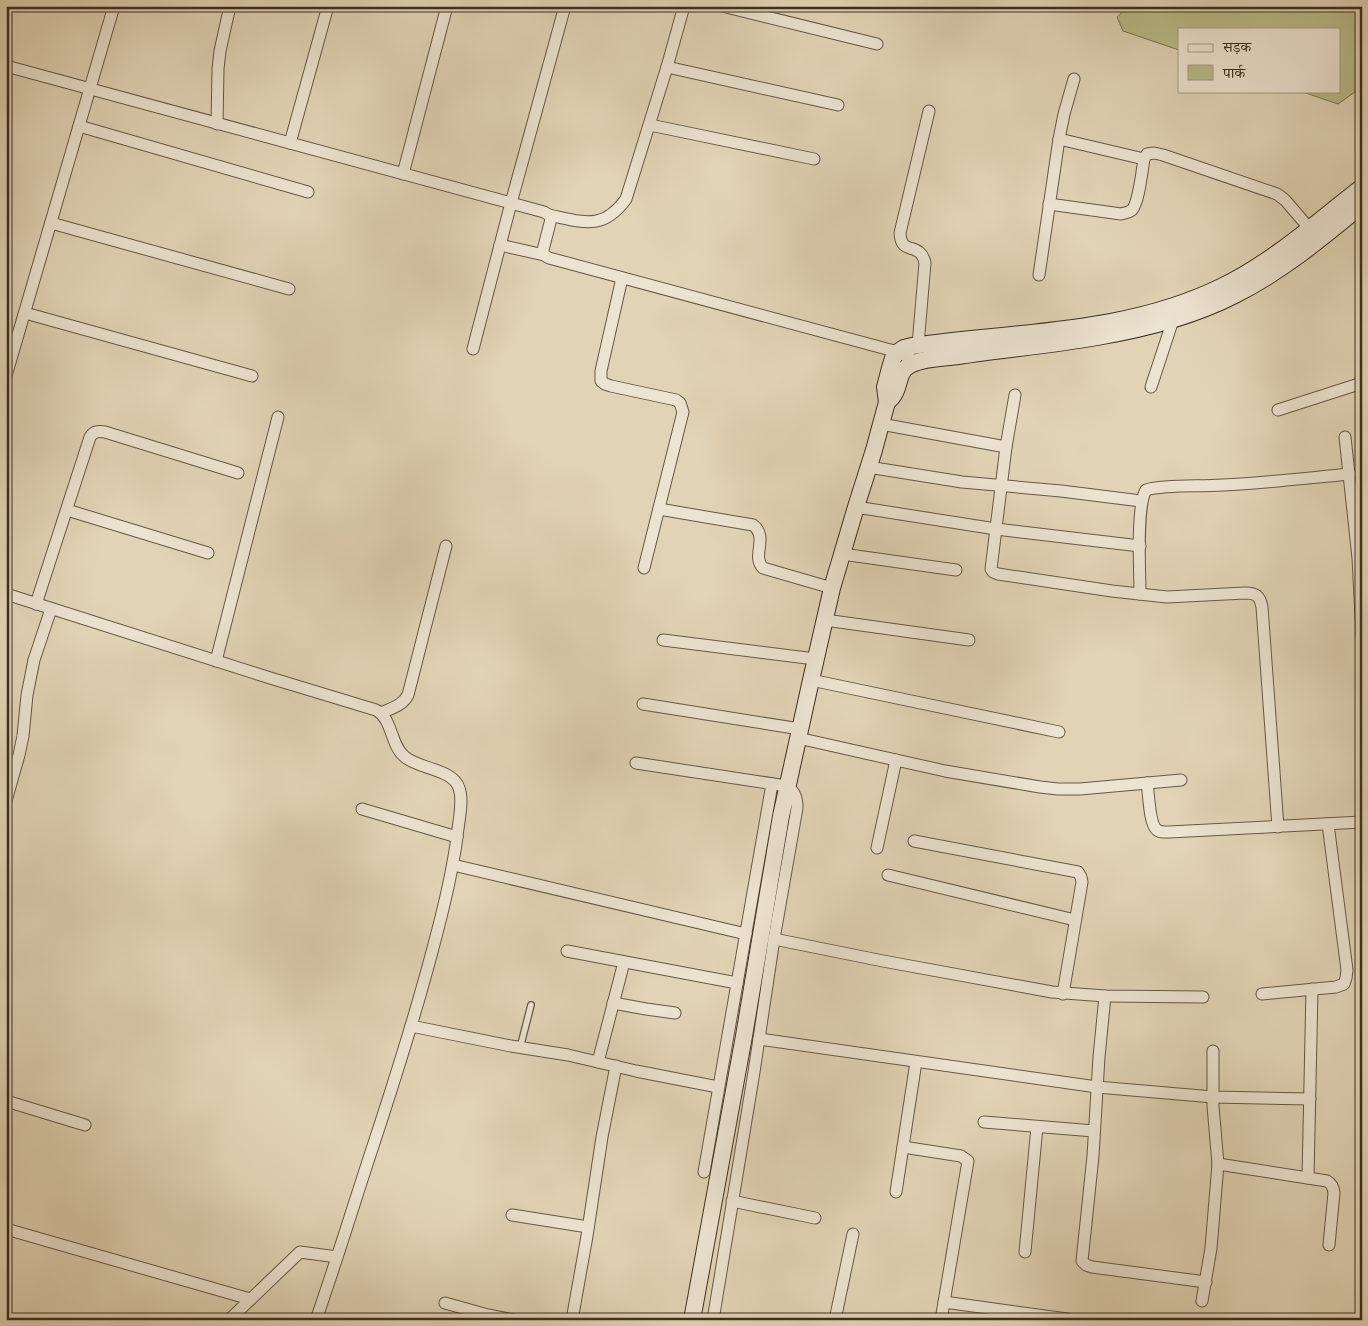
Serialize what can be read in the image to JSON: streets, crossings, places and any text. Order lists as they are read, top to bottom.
{
  "legend": ["सड़क", "पार्क"]
}
